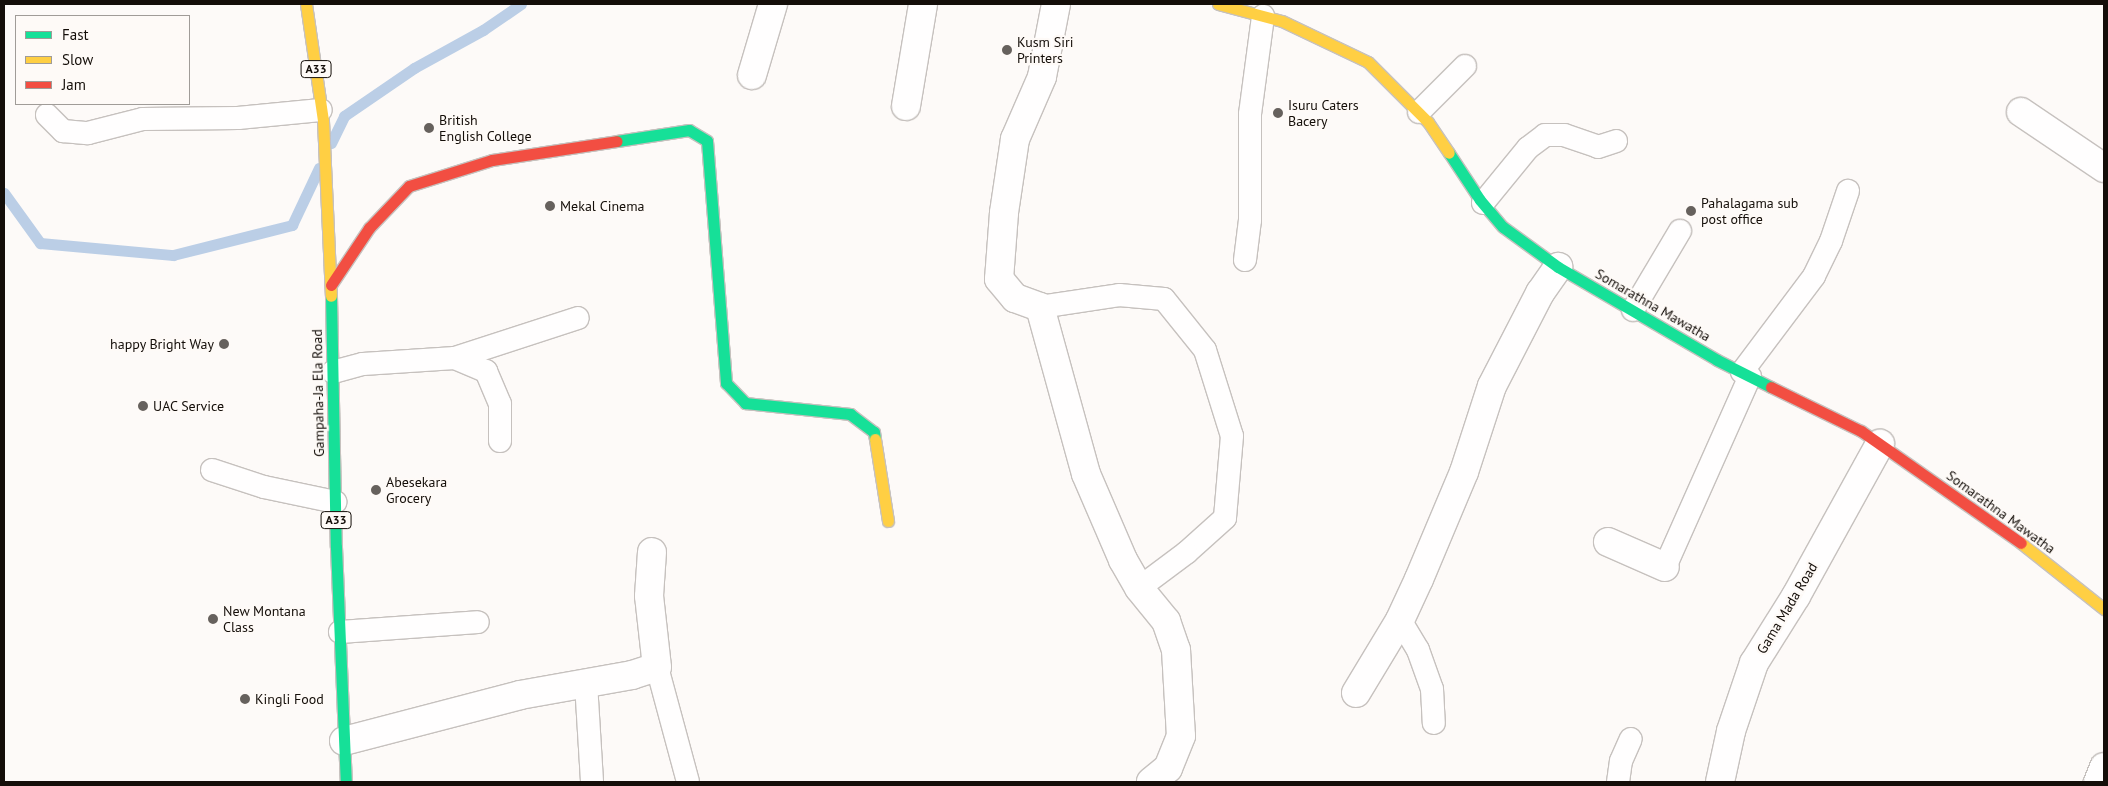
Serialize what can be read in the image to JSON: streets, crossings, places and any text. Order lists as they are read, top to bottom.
{
  "streets": {
    "main road": ["A33", "Somarathna Mawatha", "Gampaha-Ja Ela Road"],
    "street": ["Gama Mada Road"]
  },
  "crossings": [
    ["Somarathna Mawatha", "Gama Mada Road"]
  ],
  "places": [
    "Kusm Siri Printers",
    "Isuru Caters Bacery",
    "British English College",
    "Mekal Cinema",
    "Pahalagama sub post office",
    "happy Bright Way",
    "UAC Service",
    "Abesekara Grocery",
    "New Montana Class",
    "Kingli Food"
  ],
  "legend": ["Fast", "Slow", "Jam"]
}
